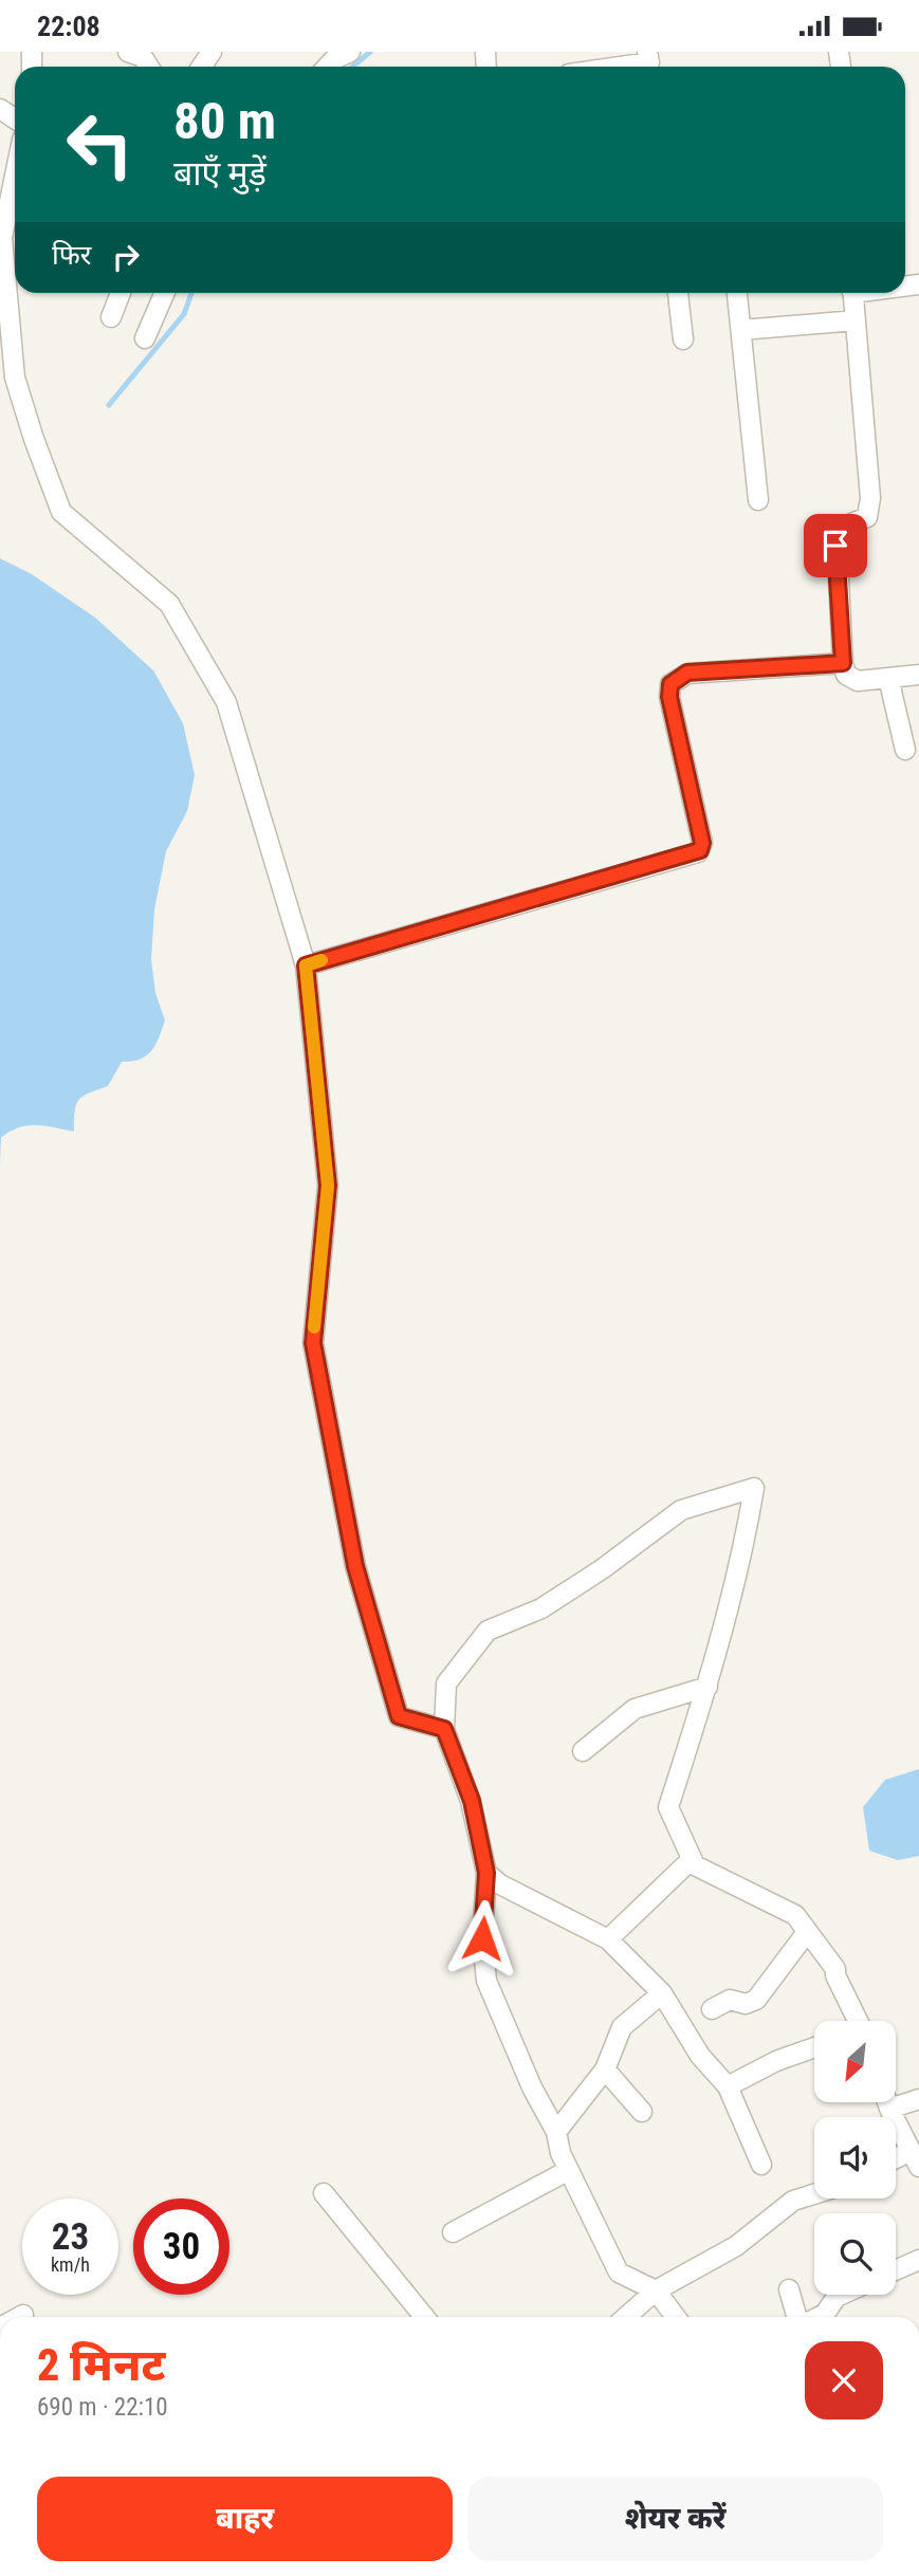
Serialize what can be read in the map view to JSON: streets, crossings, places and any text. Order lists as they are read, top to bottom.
{
  "north": "bottom left",
  "page": {
    "status": "22:08",
    "turn": ["80 m", "बाएँ मुड़ें"],
    "then": "फिर",
    "speed": "23 km/h",
    "limit": "30",
    "heading": ["2 मिनट", "690 m · 22:10"],
    "buttons": ["बाहर", "शेयर करें"]
  }
}
